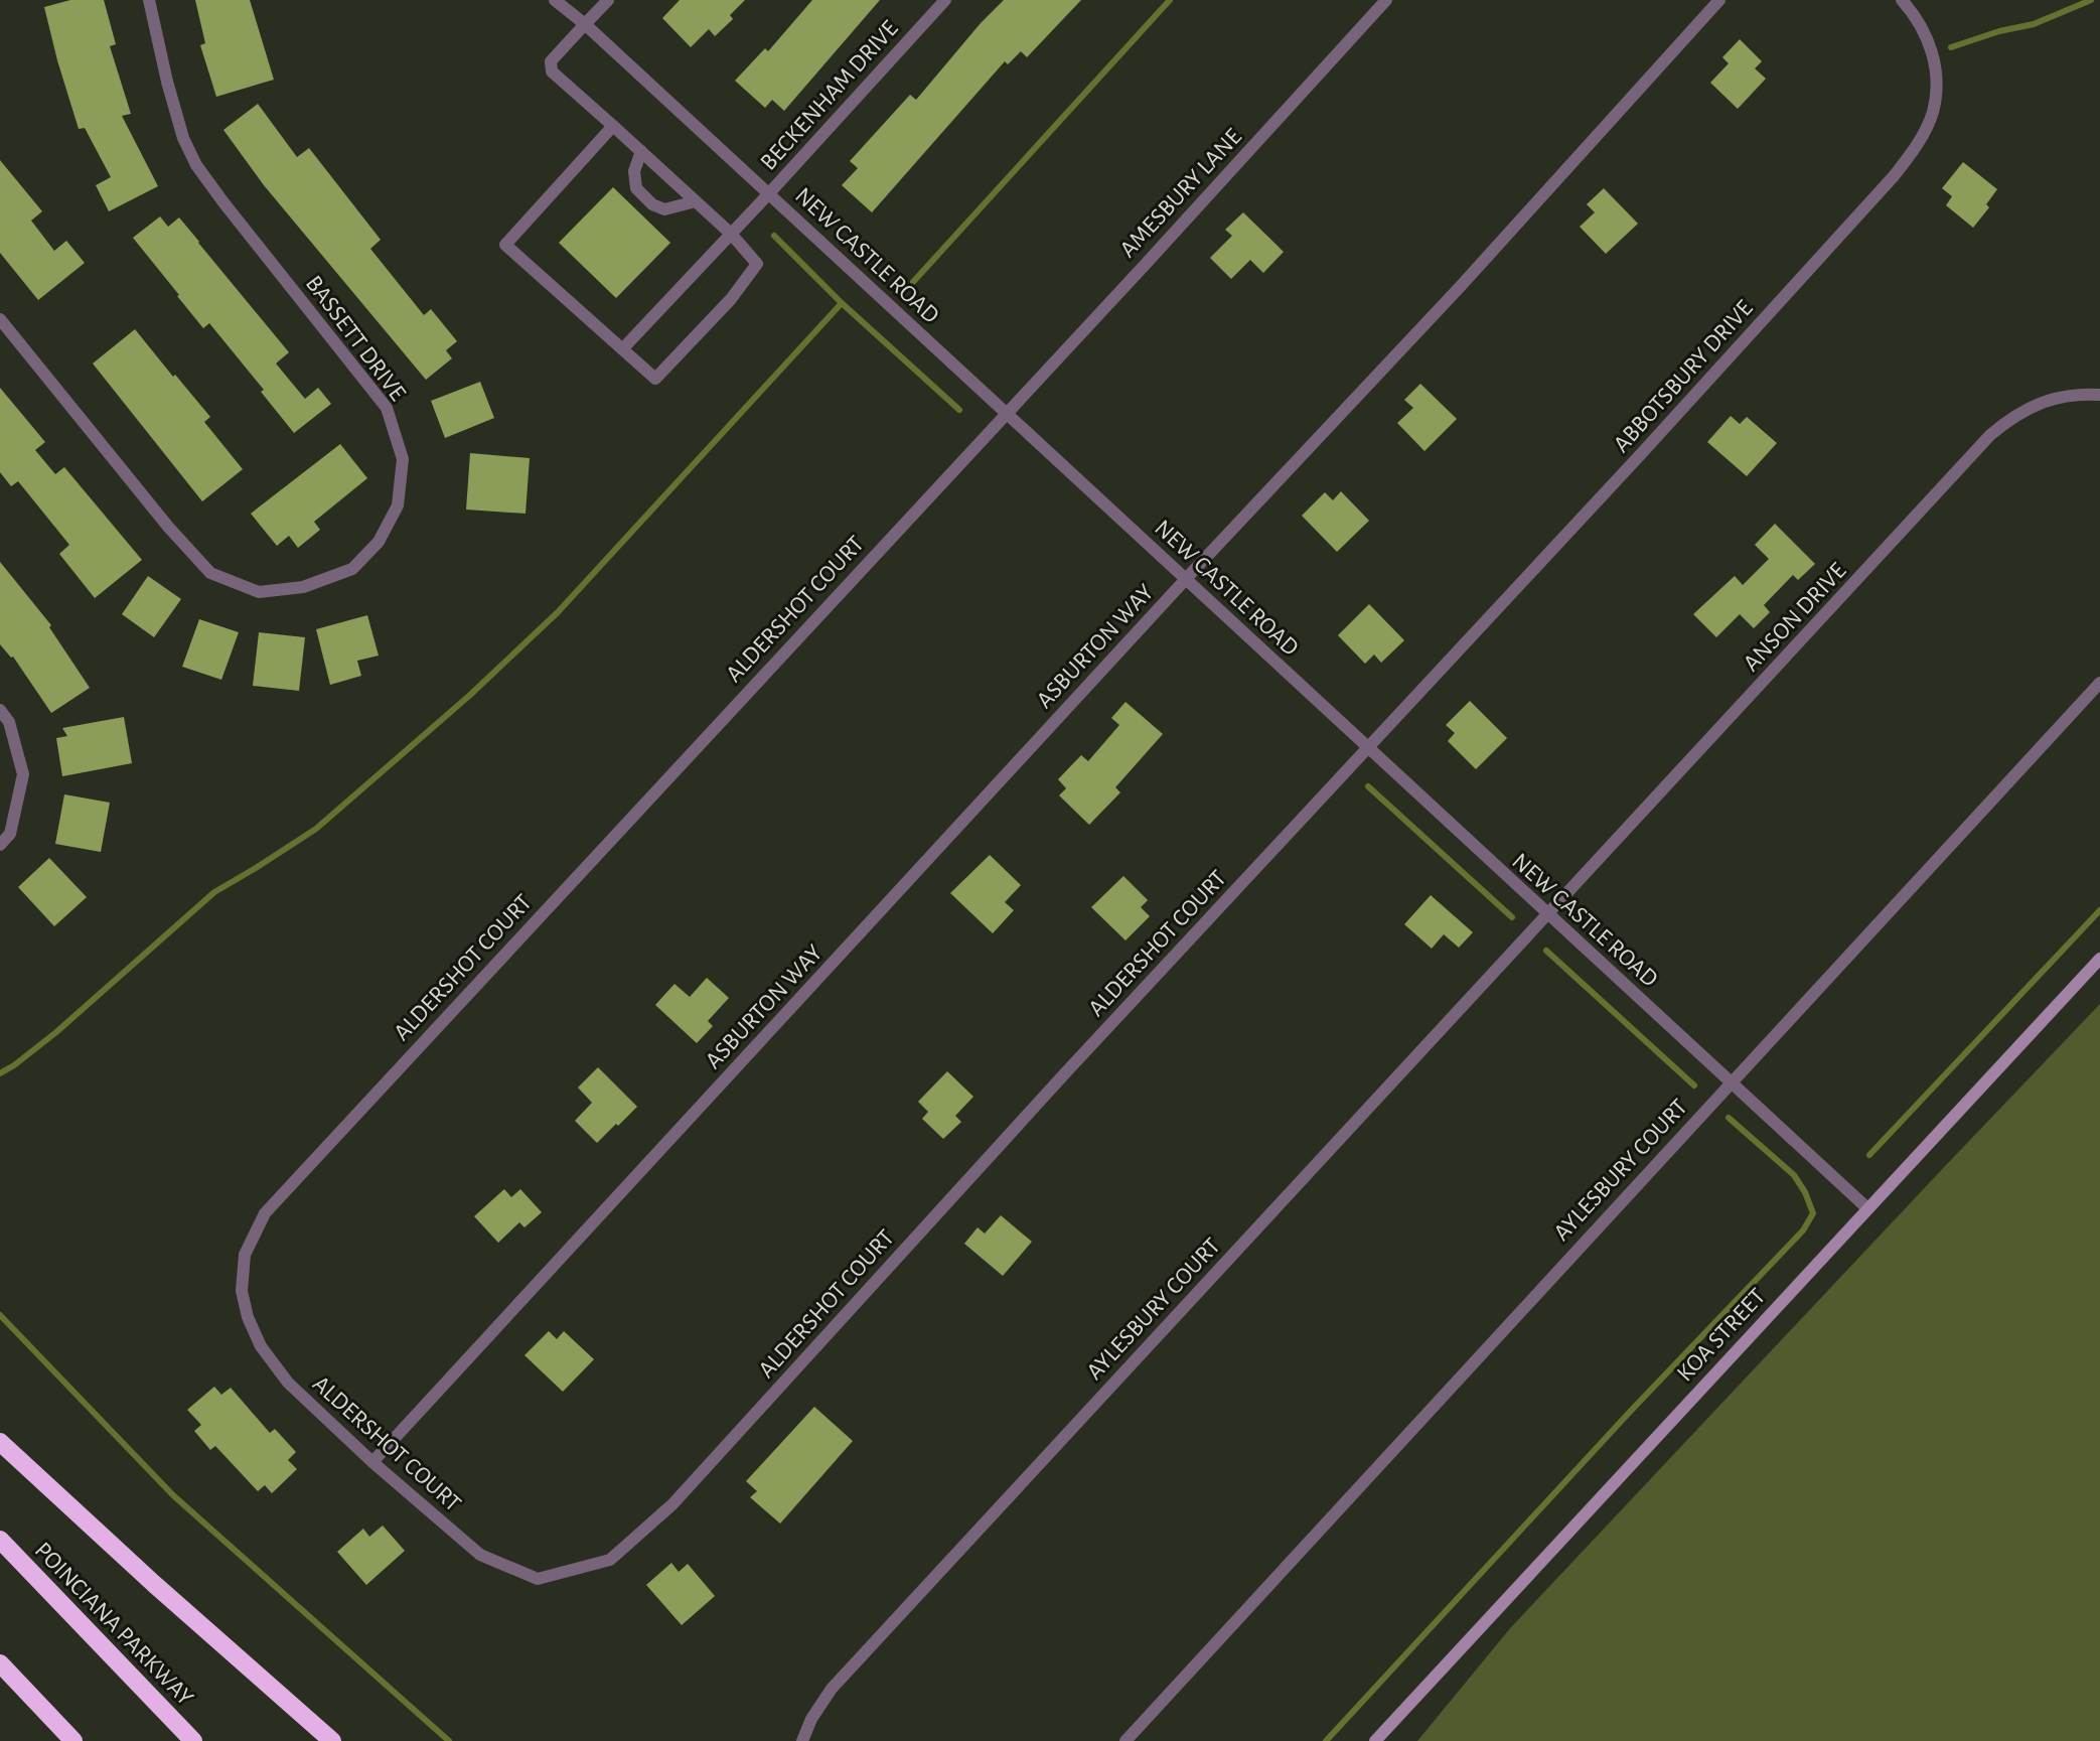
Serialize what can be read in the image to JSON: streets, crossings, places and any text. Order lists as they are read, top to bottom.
{
  "streets": {
    "highway": ["POINCIANA PARKWAY"],
    "main road": ["KOA STREET"],
    "street": [
      "BECKENHAM DRIVE",
      "AMESBURY LANE",
      "NEW CASTLE ROAD",
      "BASSETT DRIVE",
      "ABBOTSBURY DRIVE",
      "ALDERSHOT COURT",
      "ANSON DRIVE",
      "ASBURTON WAY",
      "AYLESBURY COURT"
    ]
  },
  "crossings": [
    ["BECKENHAM DRIVE", "NEW CASTLE ROAD"],
    ["AMESBURY LANE", "NEW CASTLE ROAD"],
    ["AMESBURY LANE", "ALDERSHOT COURT"],
    ["NEW CASTLE ROAD", "ABBOTSBURY DRIVE"],
    ["NEW CASTLE ROAD", "ALDERSHOT COURT"],
    ["NEW CASTLE ROAD", "ANSON DRIVE"],
    ["NEW CASTLE ROAD", "ASBURTON WAY"],
    ["NEW CASTLE ROAD", "AYLESBURY COURT"],
    ["NEW CASTLE ROAD", "KOA STREET"],
    ["ABBOTSBURY DRIVE", "ALDERSHOT COURT"],
    ["ALDERSHOT COURT", "ASBURTON WAY"],
    ["ANSON DRIVE", "AYLESBURY COURT"]
  ]
}
